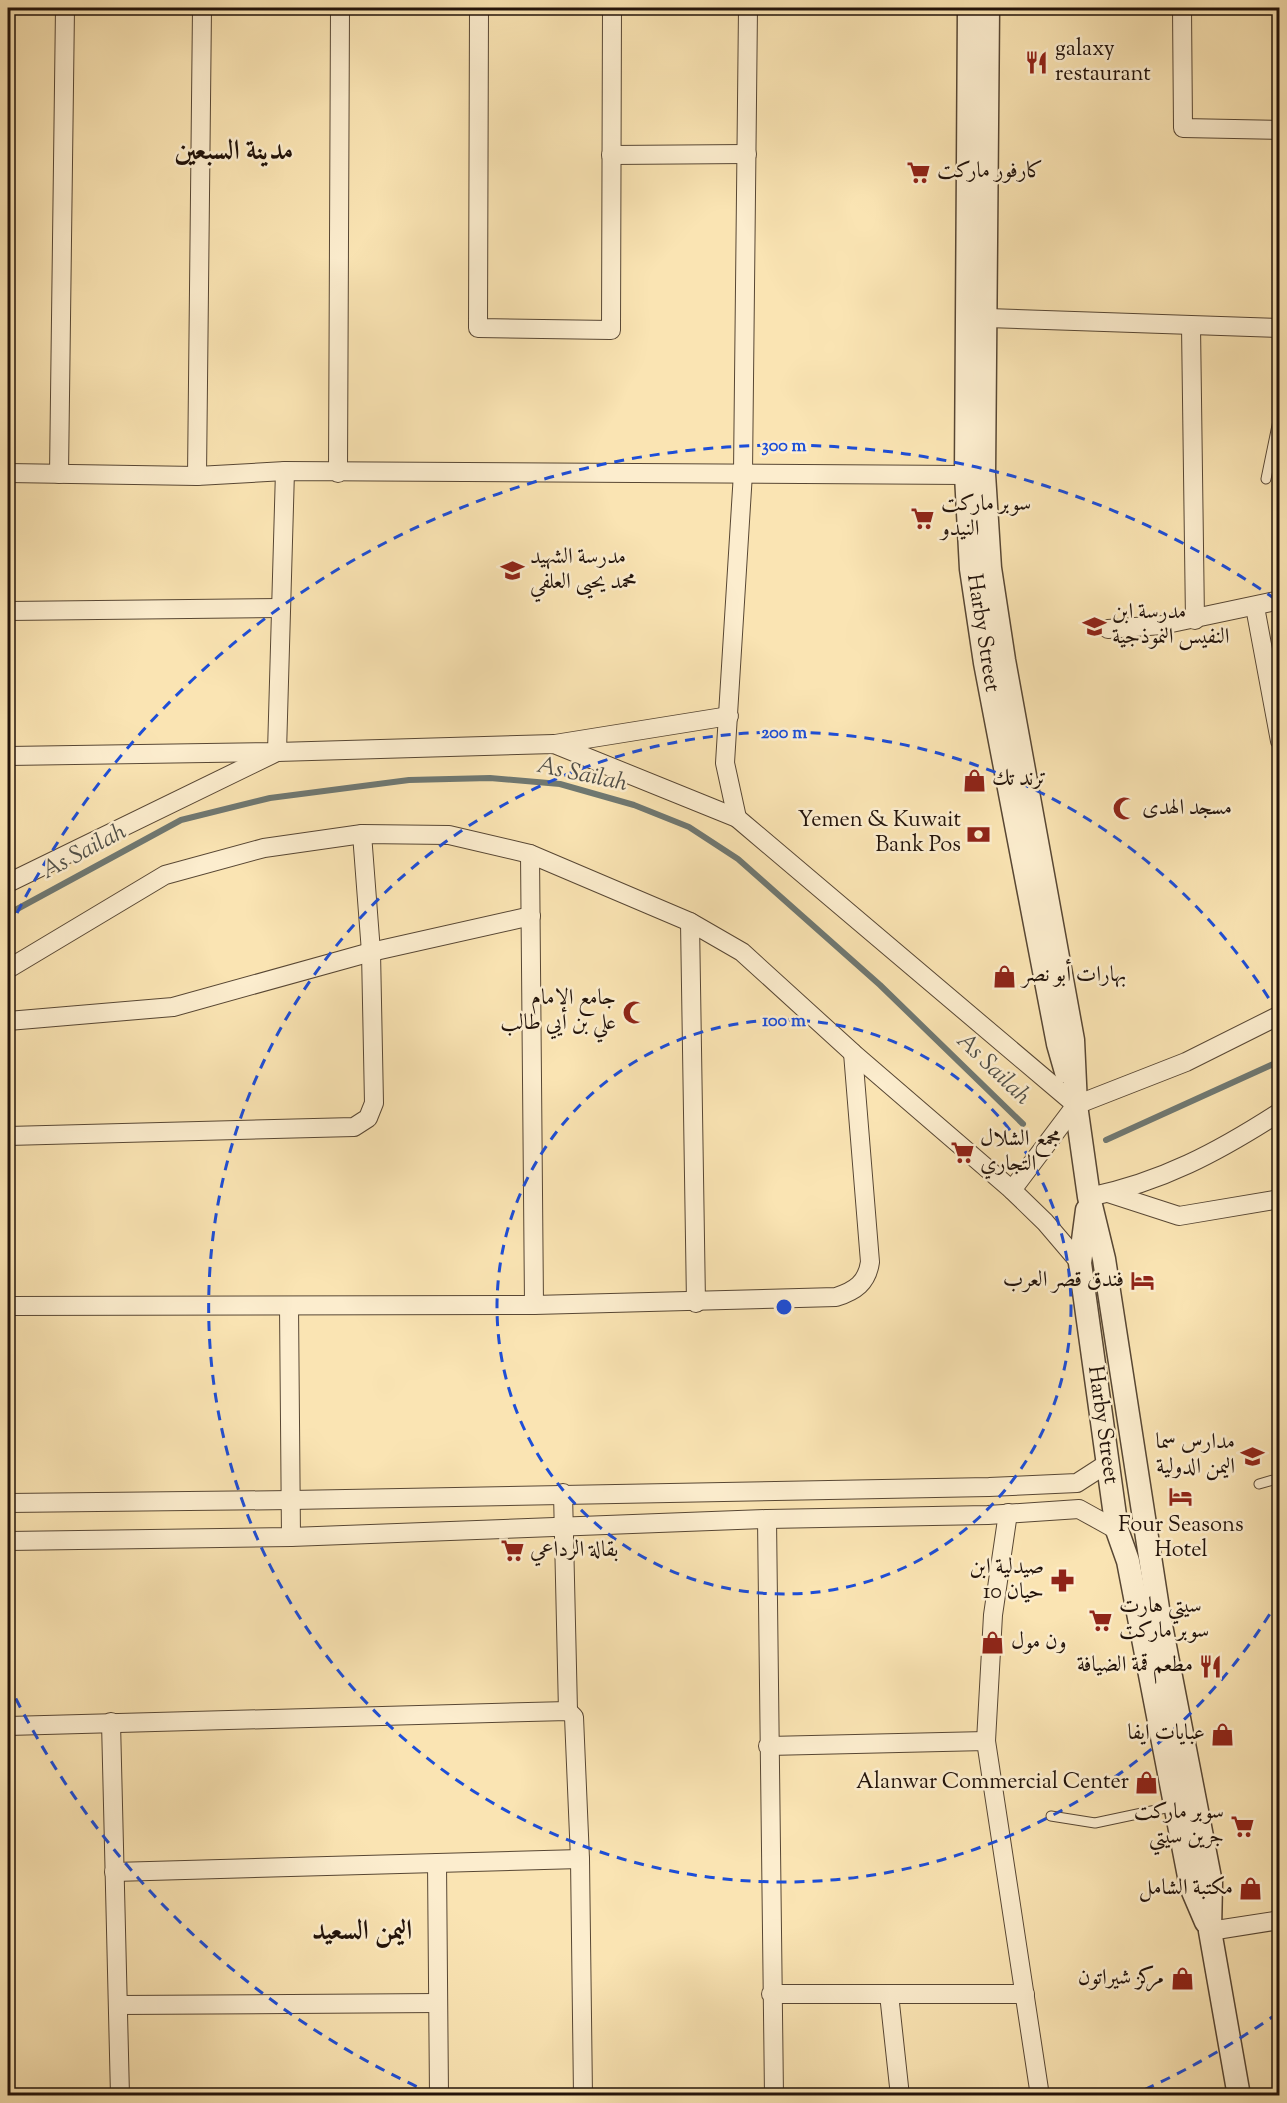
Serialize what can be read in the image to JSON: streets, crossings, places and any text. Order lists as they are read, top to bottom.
{
  "streets": {
    "street": ["Harby Street"]
  },
  "districts": ["مدينة السبعين", "اليمن السعيد"],
  "water": ["As Sailah"],
  "places": {
    "restaurant": ["galaxy restaurant", "مطعم قمة الضيافة"],
    "supermarket": [
      "كارفور ماركت",
      "سوبر ماركت النيدو",
      "مجمع الشلال التجاري",
      "بقالة الرداعي",
      "سيتي هارت سوبر ماركت",
      "سوبر ماركت جرين سيتي"
    ],
    "school or university": ["مدرسة الشهيد محمد يحيى العلفي", "مدرسة ابن النفيس النموذجية", "مدارس سما اليمن الدولية"],
    "shop": [
      "ترند تك",
      "بهارات أبو نصر",
      "ون مول",
      "عبايات ايفا",
      "Alanwar Commercial Center",
      "مكتبة الشامل",
      "مركز شيراتون"
    ],
    "mosque": ["مسجد الهدى", "جامع الامام علي بن أيي طالب"],
    "bank": ["Yemen & Kuwait Bank Pos"],
    "hotel": ["فندق قصر العرب", "Four Seasons Hotel"],
    "pharmacy": ["صيدلية ابن حيان 10"]
  },
  "rings": ["300 m", "200 m", "100 m"]
}
